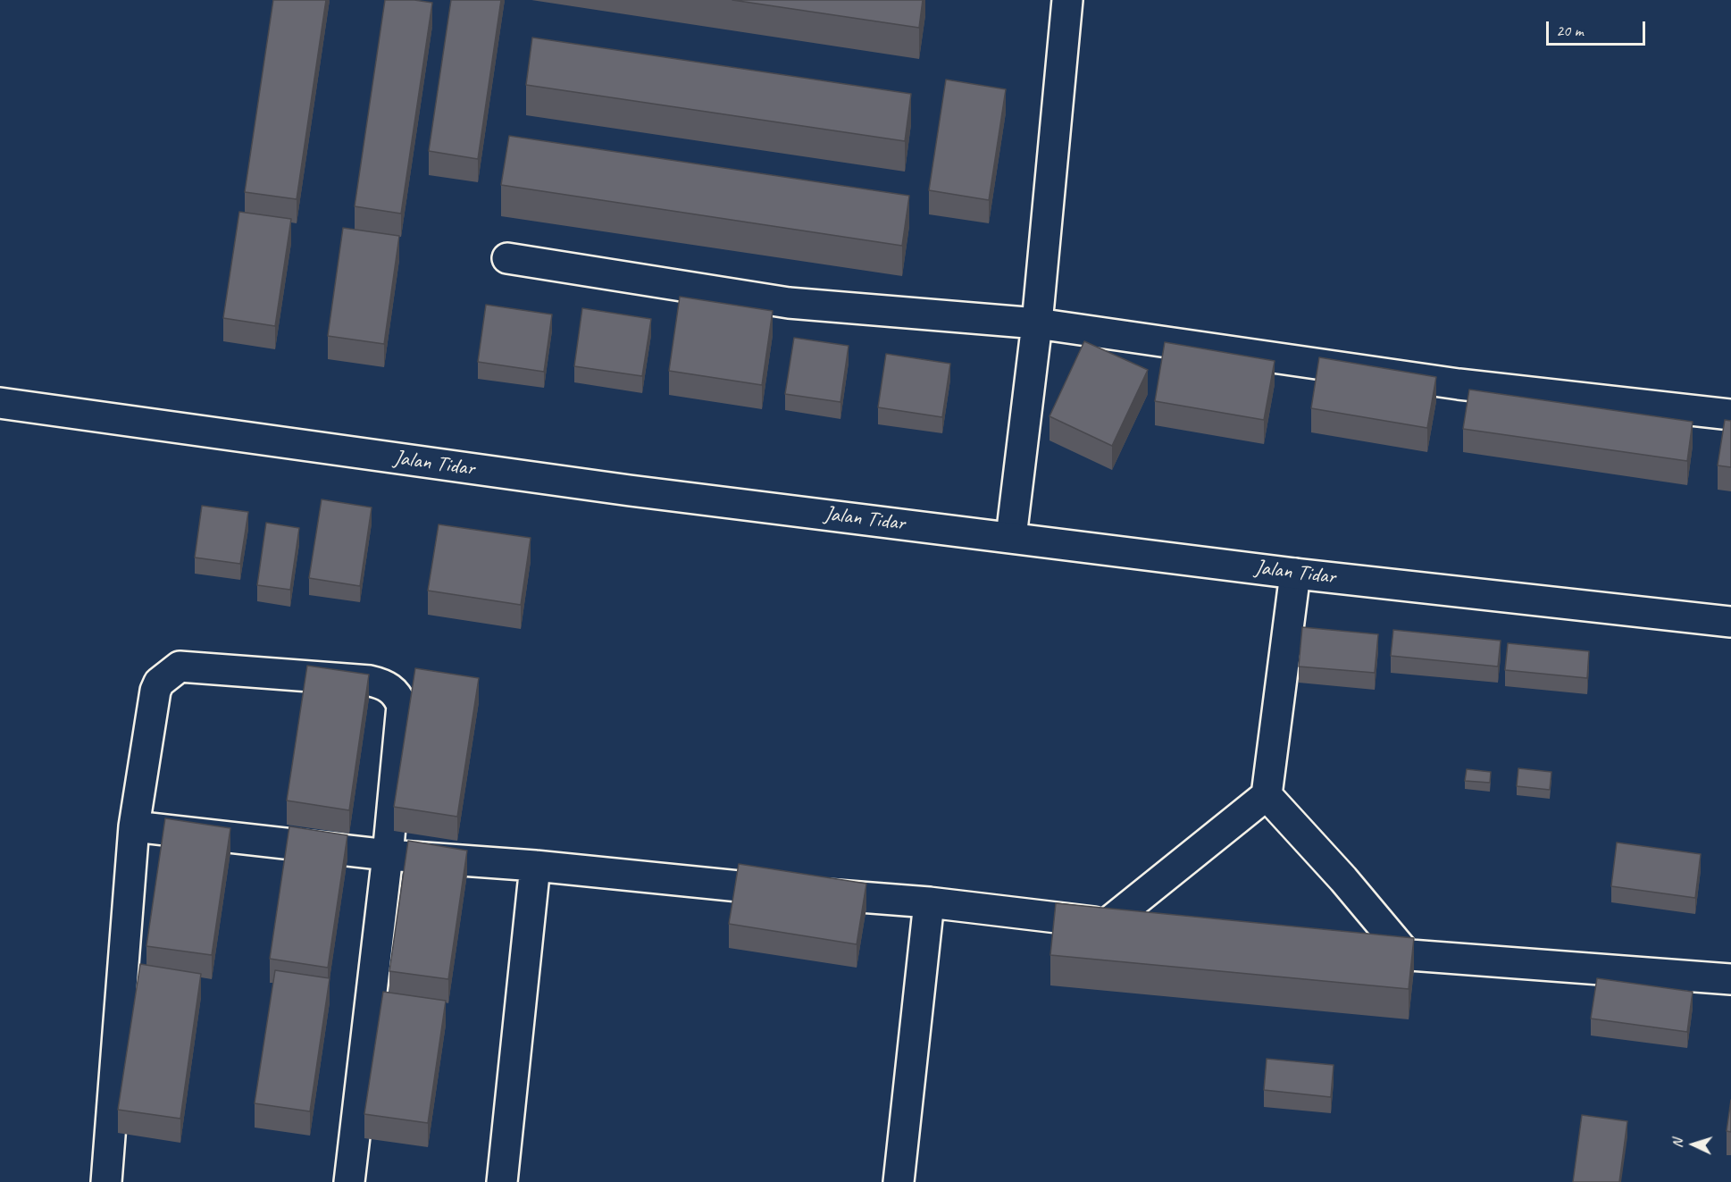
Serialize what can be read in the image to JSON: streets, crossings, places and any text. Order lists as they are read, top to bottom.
{
  "streets": {
    "street": ["Jalan Tidar"]
  },
  "scale_bar": "20 m",
  "north": "left"
}
